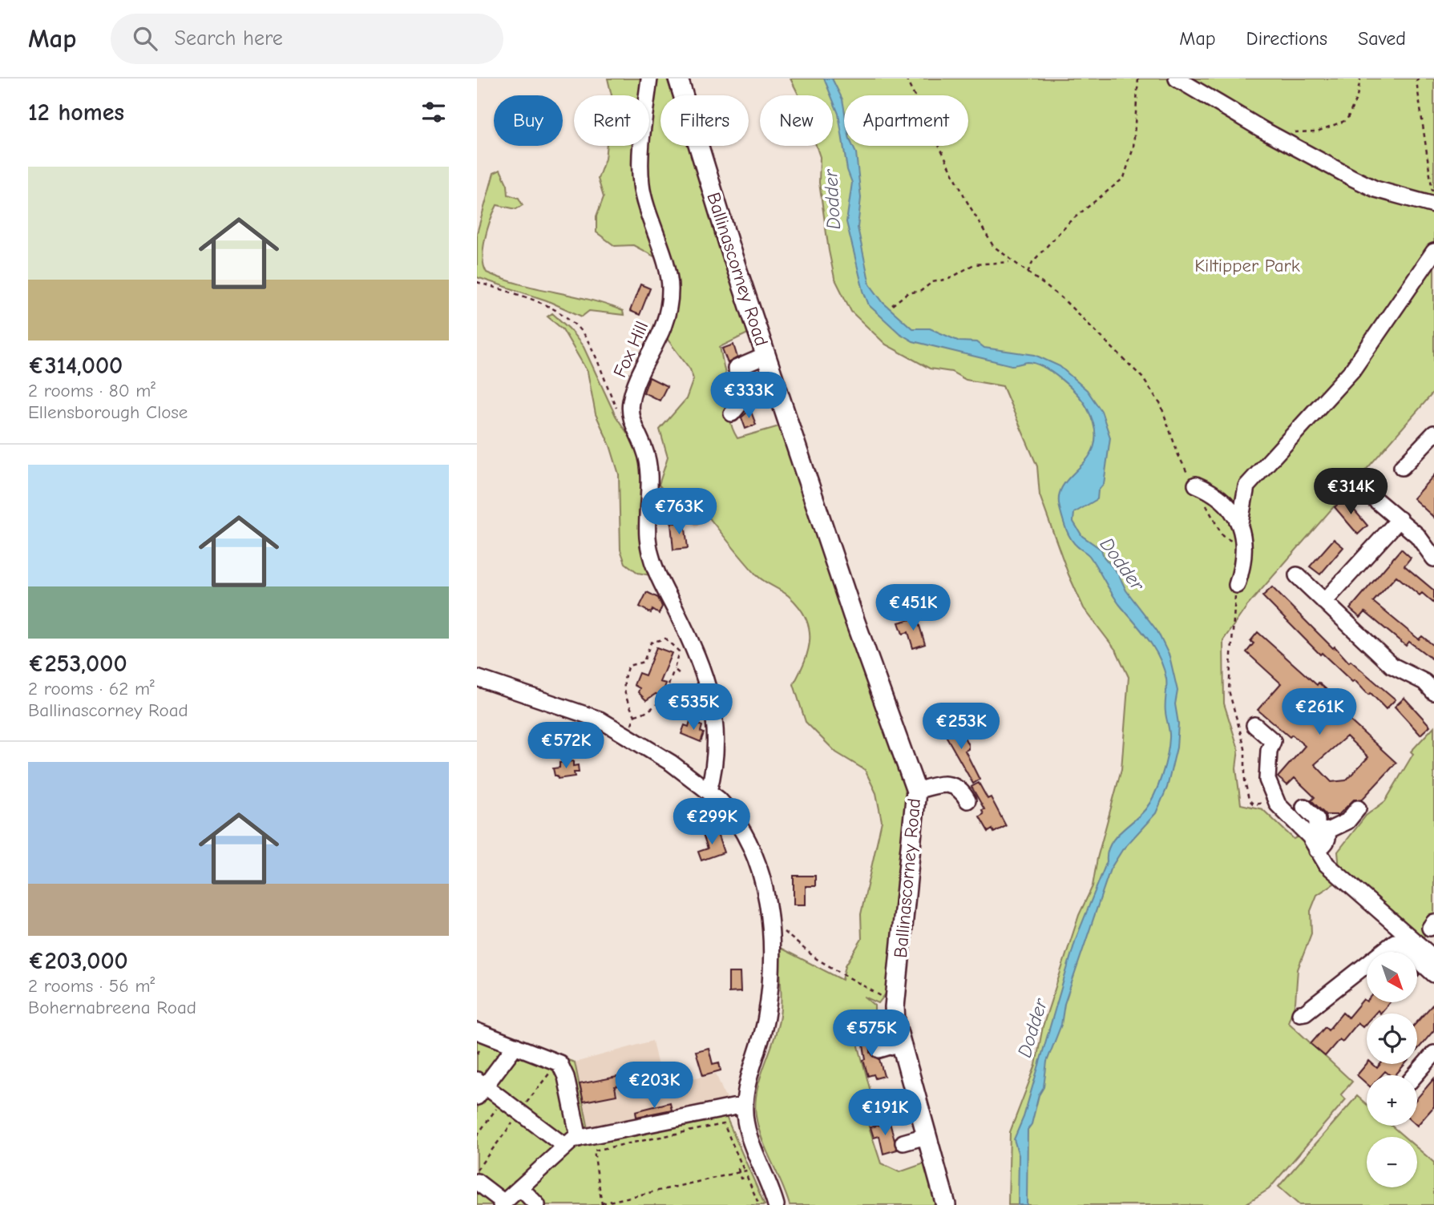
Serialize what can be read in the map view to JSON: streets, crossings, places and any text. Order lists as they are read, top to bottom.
{
  "streets": {
    "main road": ["Ballinascorney Road"],
    "street": ["Fox Hill"]
  },
  "water": ["Dodder"],
  "parks": ["Kiltipper Park"],
  "north": "bottom right",
  "page": {
    "header": "Map",
    "search": "Search here",
    "nav": ["Map", "Directions", "Saved"],
    "heading": "12 homes",
    "chip": [
      "Buy",
      "Rent",
      "Filters",
      "New",
      "Apartment"
    ],
    "list": [
      {
        "name": "€314,000",
        "note": "2 rooms · 80 m² · Ellensborough Close"
      },
      {
        "name": "€253,000",
        "note": "2 rooms · 62 m² · Ballinascorney Road"
      },
      {
        "name": "€203,000",
        "note": "2 rooms · 56 m² · Bohernabreena Road"
      }
    ],
    "price": [
      "€333K",
      "€314K",
      "€763K",
      "€451K",
      "€535K",
      "€261K",
      "€253K",
      "€572K",
      "€299K",
      "€575K",
      "€203K",
      "€191K"
    ],
    "map_buttons": ["+", "−"]
  }
}
